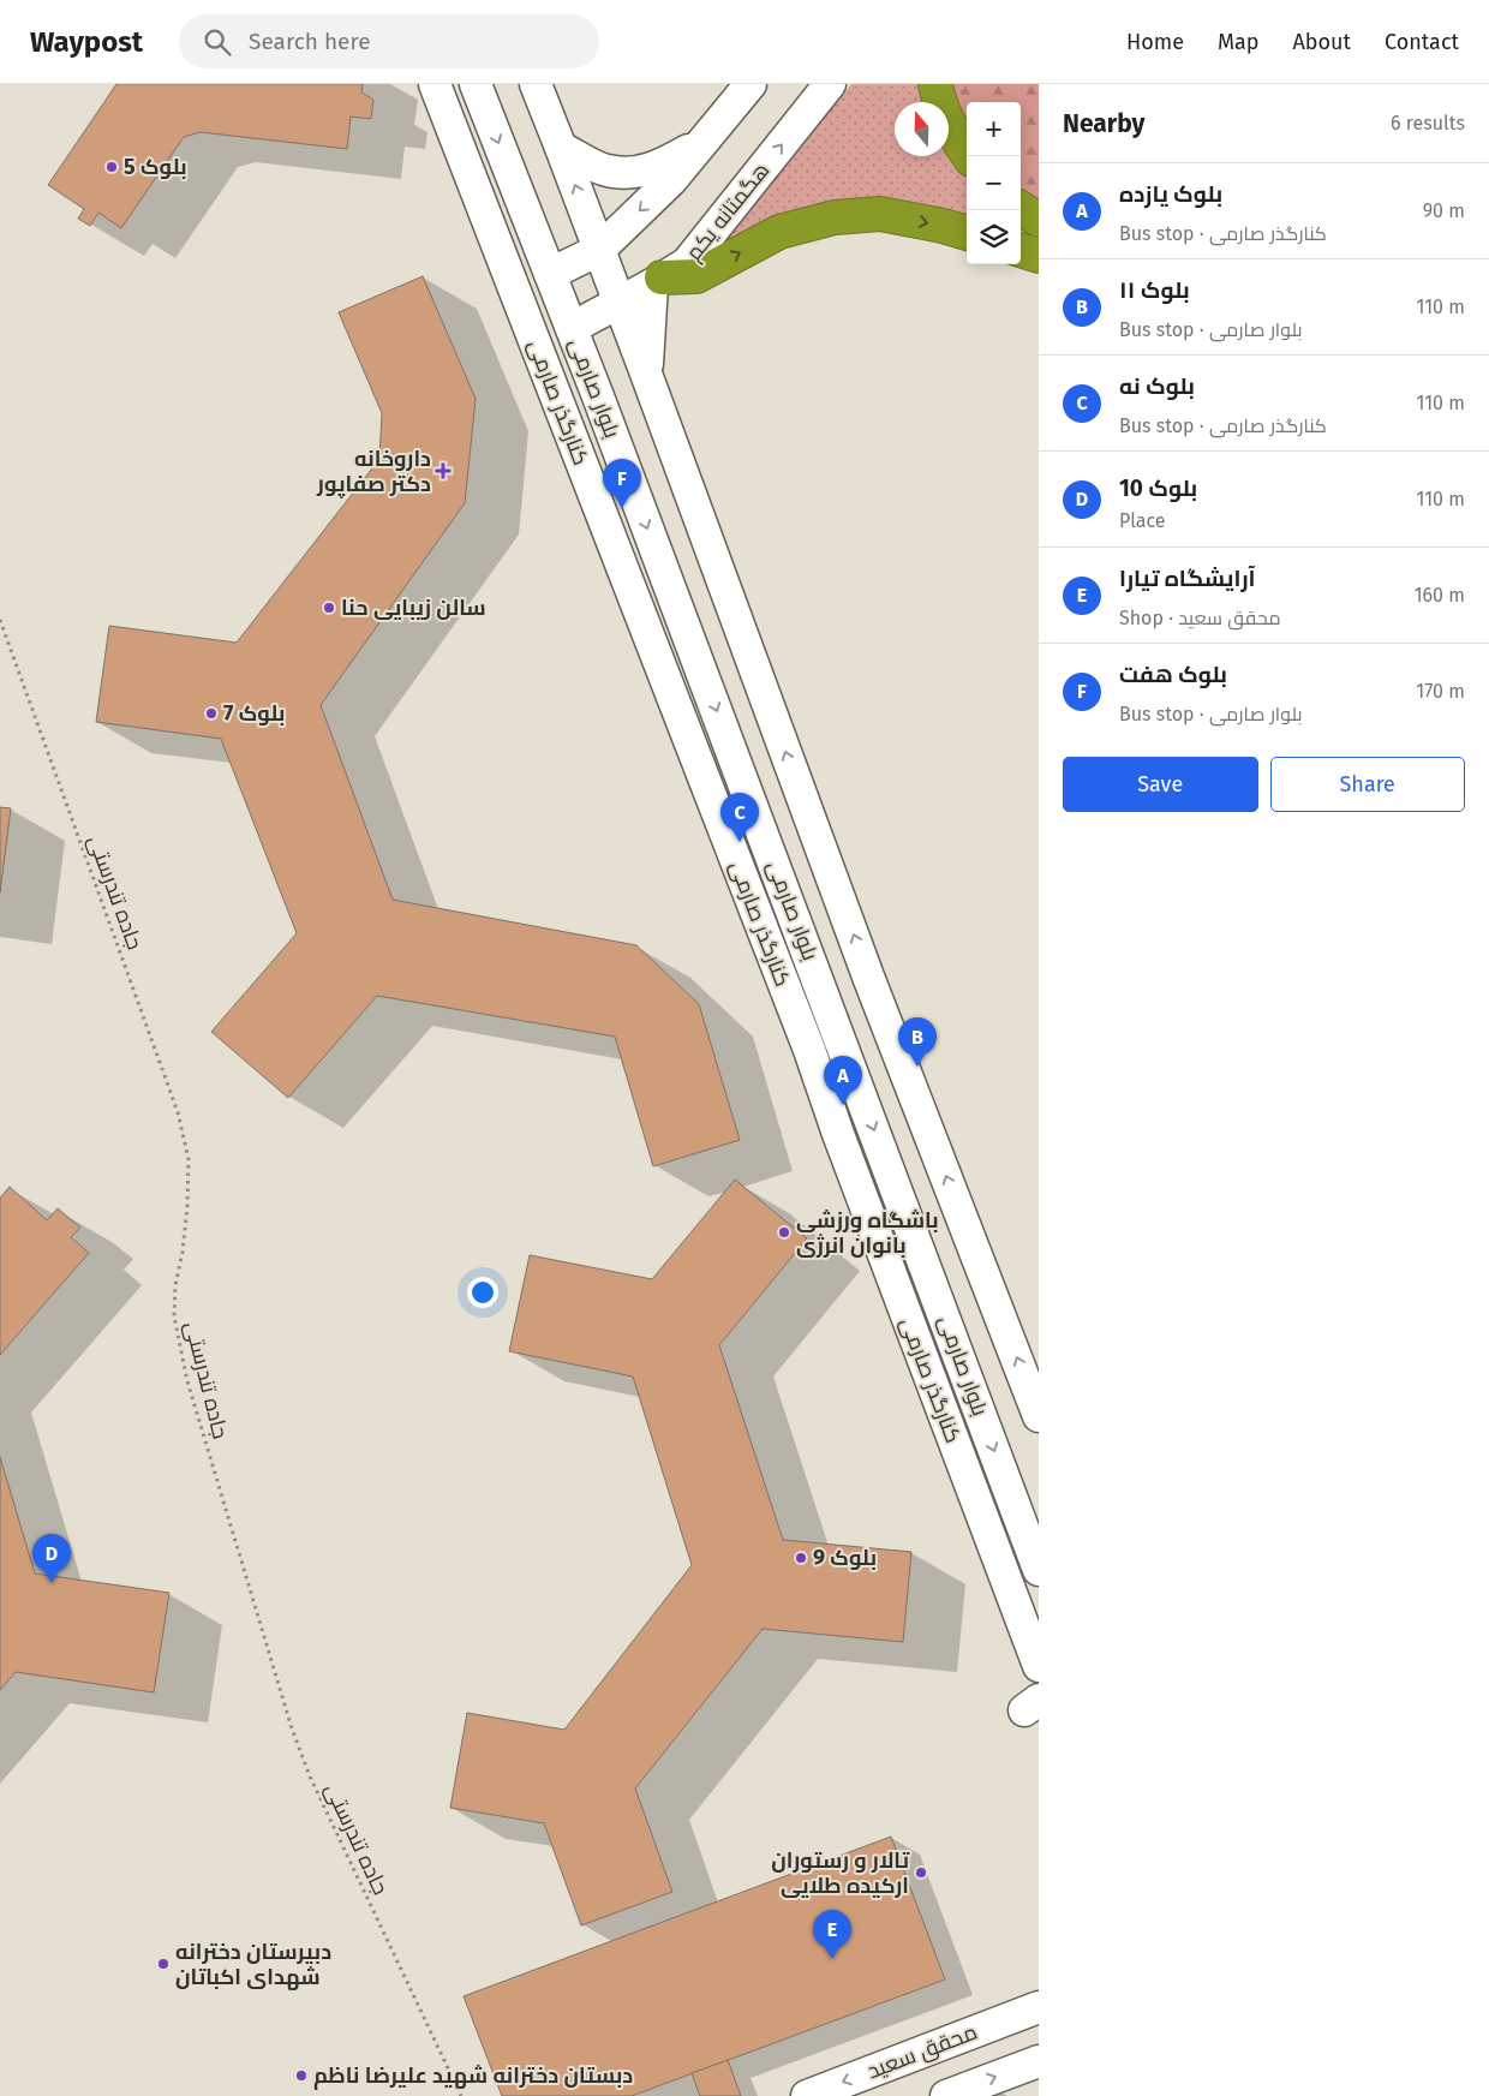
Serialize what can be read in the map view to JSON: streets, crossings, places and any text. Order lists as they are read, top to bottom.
{
  "streets": {
    "street": [
      "هگمتانه یکم",
      "بلوار صارمی",
      "کنارگذر صارمی",
      "محقق سعید"
    ],
    "path": ["جاده تندرستی"]
  },
  "crossings": [
    ["هگمتانه یکم", "بلوار صارمی"]
  ],
  "places": {
    "other": [
      "بلوک 5",
      "سالن زیبایی حنا",
      "بلوک 7",
      "باشگاه ورزشی بانوان انرژی",
      "بلوک 9",
      "تالار و رستوران ارکیده طلایی",
      "دبیرستان دخترانه شهدای اکباتان",
      "دبستان دخترانه شهید علیرضا ناظم"
    ],
    "health": ["داروخانه دکتر صفاپور"]
  },
  "north": "top",
  "page": {
    "header": "Waypost",
    "search": "Search here",
    "nav": [
      "Home",
      "Map",
      "About",
      "Contact"
    ],
    "heading": ["Nearby", "6 results"],
    "map_buttons": ["+", "−"],
    "list": [
      {
        "mark": "A",
        "name": "بلوک یازده",
        "note": "Bus stop · کنارگذر صارمی",
        "value": "90 m"
      },
      {
        "mark": "B",
        "name": "بلوک ۱۱",
        "note": "Bus stop · بلوار صارمی",
        "value": "110 m"
      },
      {
        "mark": "C",
        "name": "بلوک نه",
        "note": "Bus stop · کنارگذر صارمی",
        "value": "110 m"
      },
      {
        "mark": "D",
        "name": "بلوک 10",
        "note": "Place",
        "value": "110 m"
      },
      {
        "mark": "E",
        "name": "آرایشگاه تیارا",
        "note": "Shop · محقق سعید",
        "value": "160 m"
      },
      {
        "mark": "F",
        "name": "بلوک هفت",
        "note": "Bus stop · بلوار صارمی",
        "value": "170 m"
      }
    ],
    "pins": [
      "F",
      "C",
      "B",
      "A",
      "D",
      "E"
    ],
    "buttons": ["Save", "Share"]
  }
}
